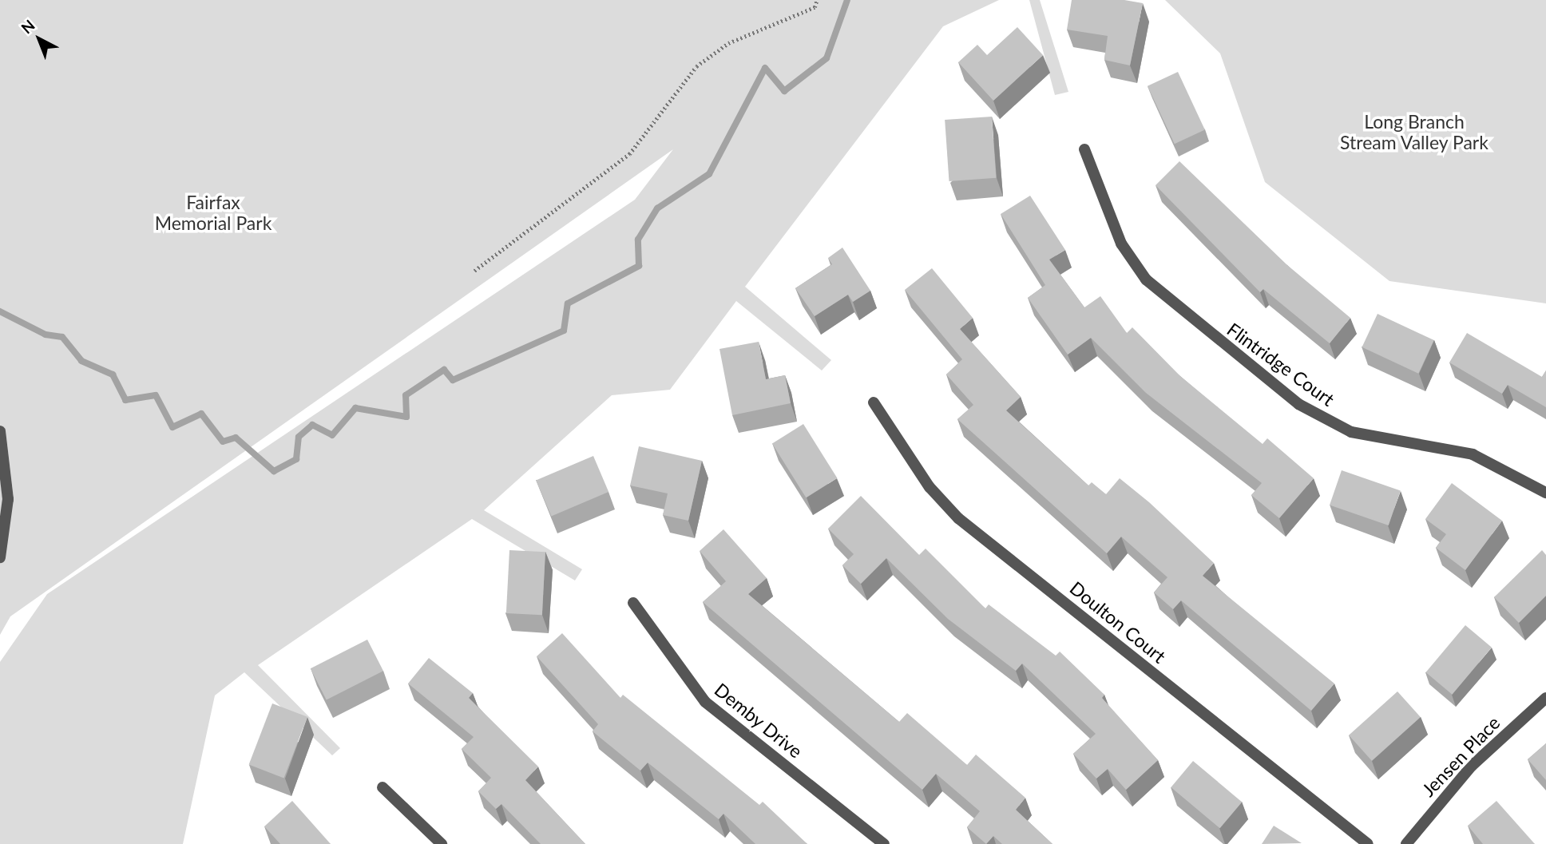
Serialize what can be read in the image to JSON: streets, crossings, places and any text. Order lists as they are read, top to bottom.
{
  "streets": {
    "street": [
      "Flintridge Court",
      "Doulton Court",
      "Demby Drive",
      "Jensen Place"
    ]
  },
  "parks": ["Long Branch Stream Valley Park", "Fairfax Memorial Park"],
  "north": "top left"
}
